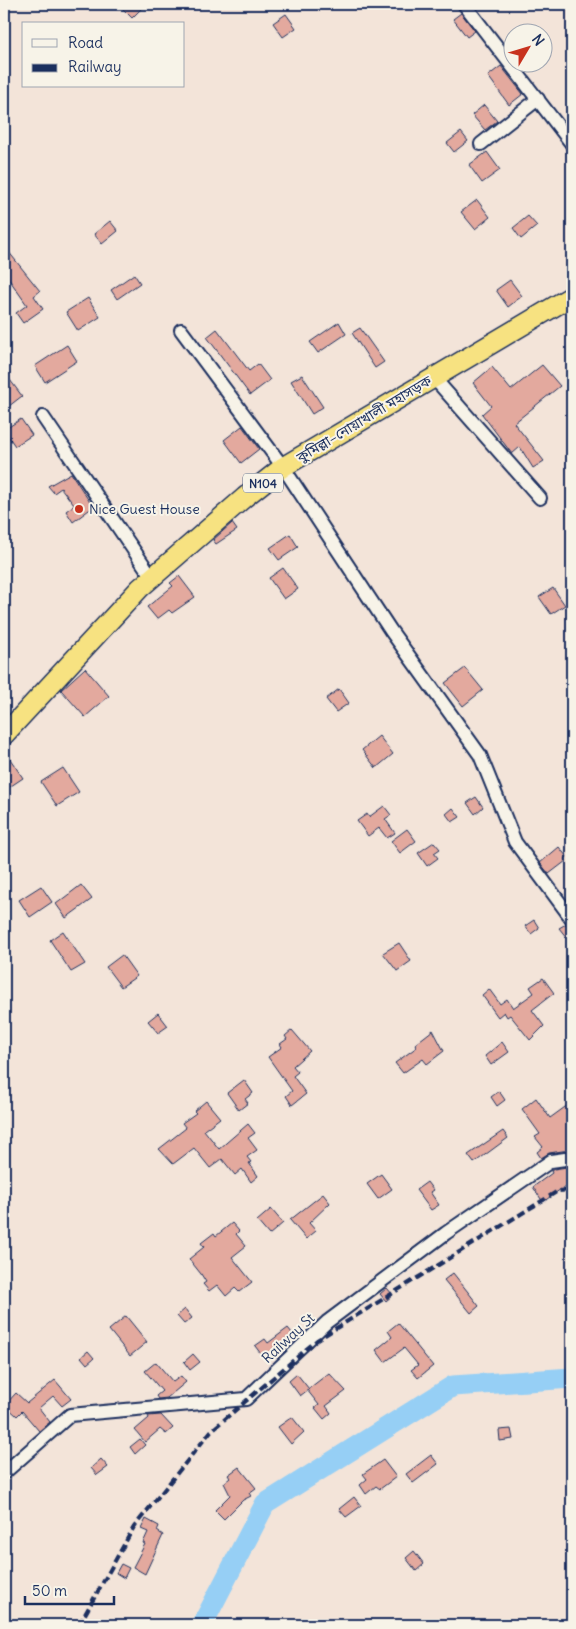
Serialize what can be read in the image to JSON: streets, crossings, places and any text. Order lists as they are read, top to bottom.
{
  "streets": {
    "highway": ["কুমিল্লা–নোয়াখালী মহাসড়ক", "N104"],
    "street": ["Railway St"]
  },
  "places": ["Nice Guest House"],
  "legend": ["Road", "Railway"],
  "scale_bar": "50 m",
  "north": "top right"
}
